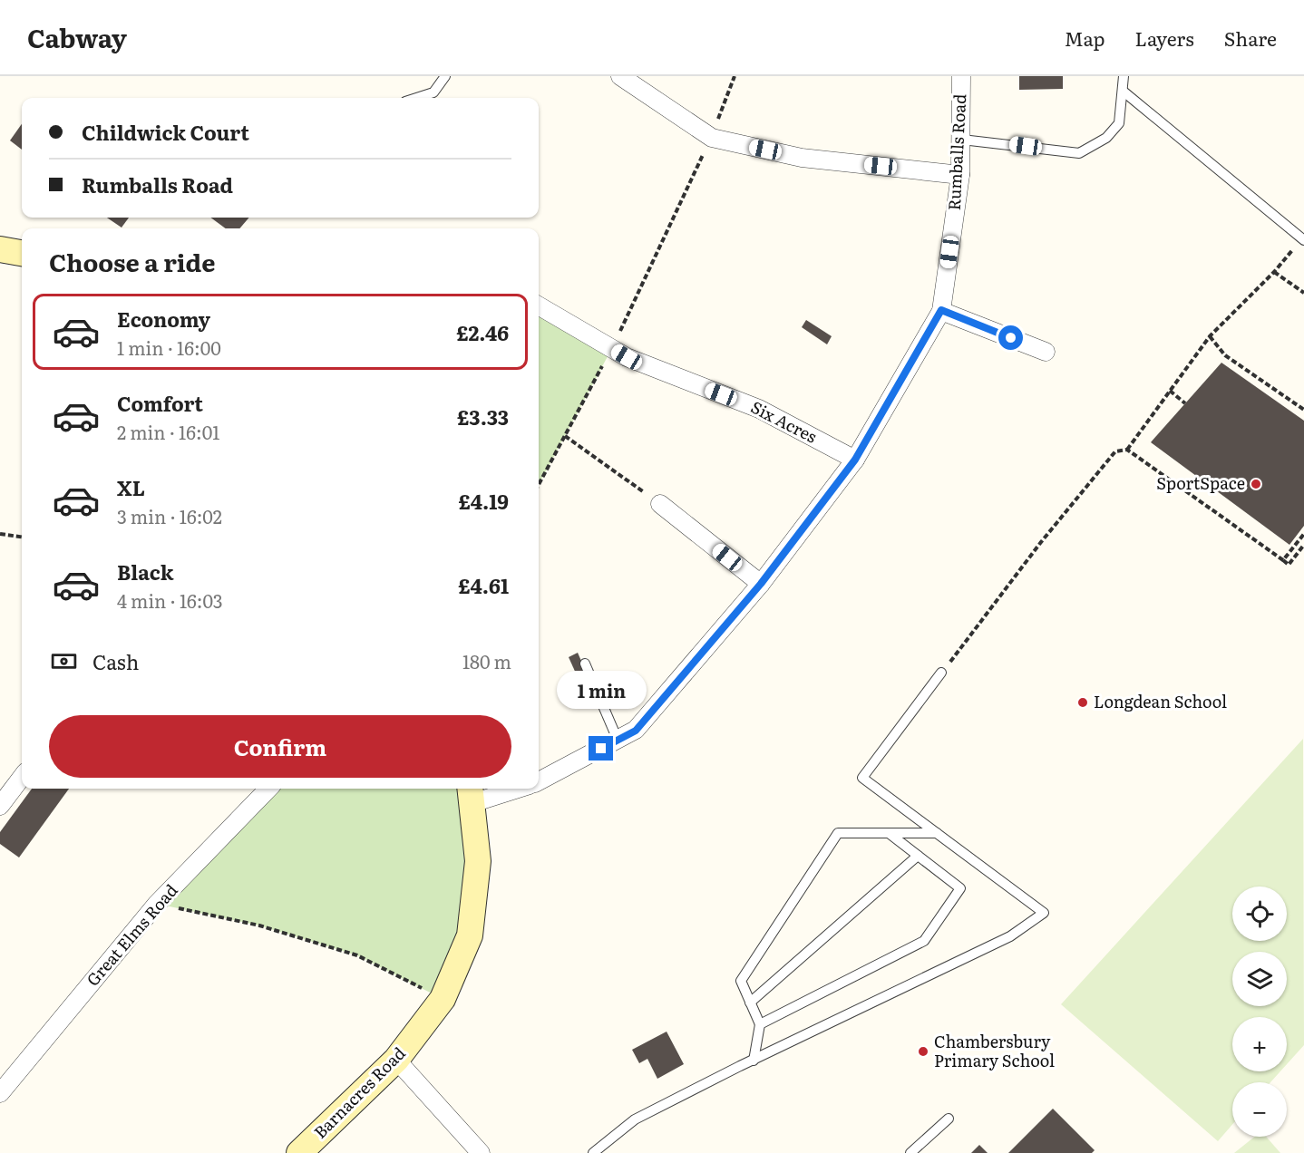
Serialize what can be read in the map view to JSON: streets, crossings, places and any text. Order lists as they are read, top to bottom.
{
  "streets": {
    "street": [
      "Rumballs Road",
      "Six Acres",
      "Great Elms Road",
      "Barnacres Road"
    ]
  },
  "crossings": [
    ["Rumballs Road", "Six Acres"]
  ],
  "places": ["SportSpace", "Longdean School", "Chambersbury Primary School"],
  "page": {
    "header": "Cabway",
    "nav": ["Map", "Layers", "Share"],
    "banner": ["Childwick Court", "Rumballs Road"],
    "heading": "Choose a ride",
    "list": [
      {
        "name": "Economy",
        "note": "1 min · 16:00",
        "value": "£2.46"
      },
      {
        "name": "Comfort",
        "note": "2 min · 16:01",
        "value": "£3.33"
      },
      {
        "name": "XL",
        "note": "3 min · 16:02",
        "value": "£4.19"
      },
      {
        "name": "Black",
        "note": "4 min · 16:03",
        "value": "£4.61"
      }
    ],
    "pay": ["Cash", "180 m"],
    "bubble": "1 min",
    "buttons": "Confirm",
    "map_buttons": ["+", "−"]
  }
}
